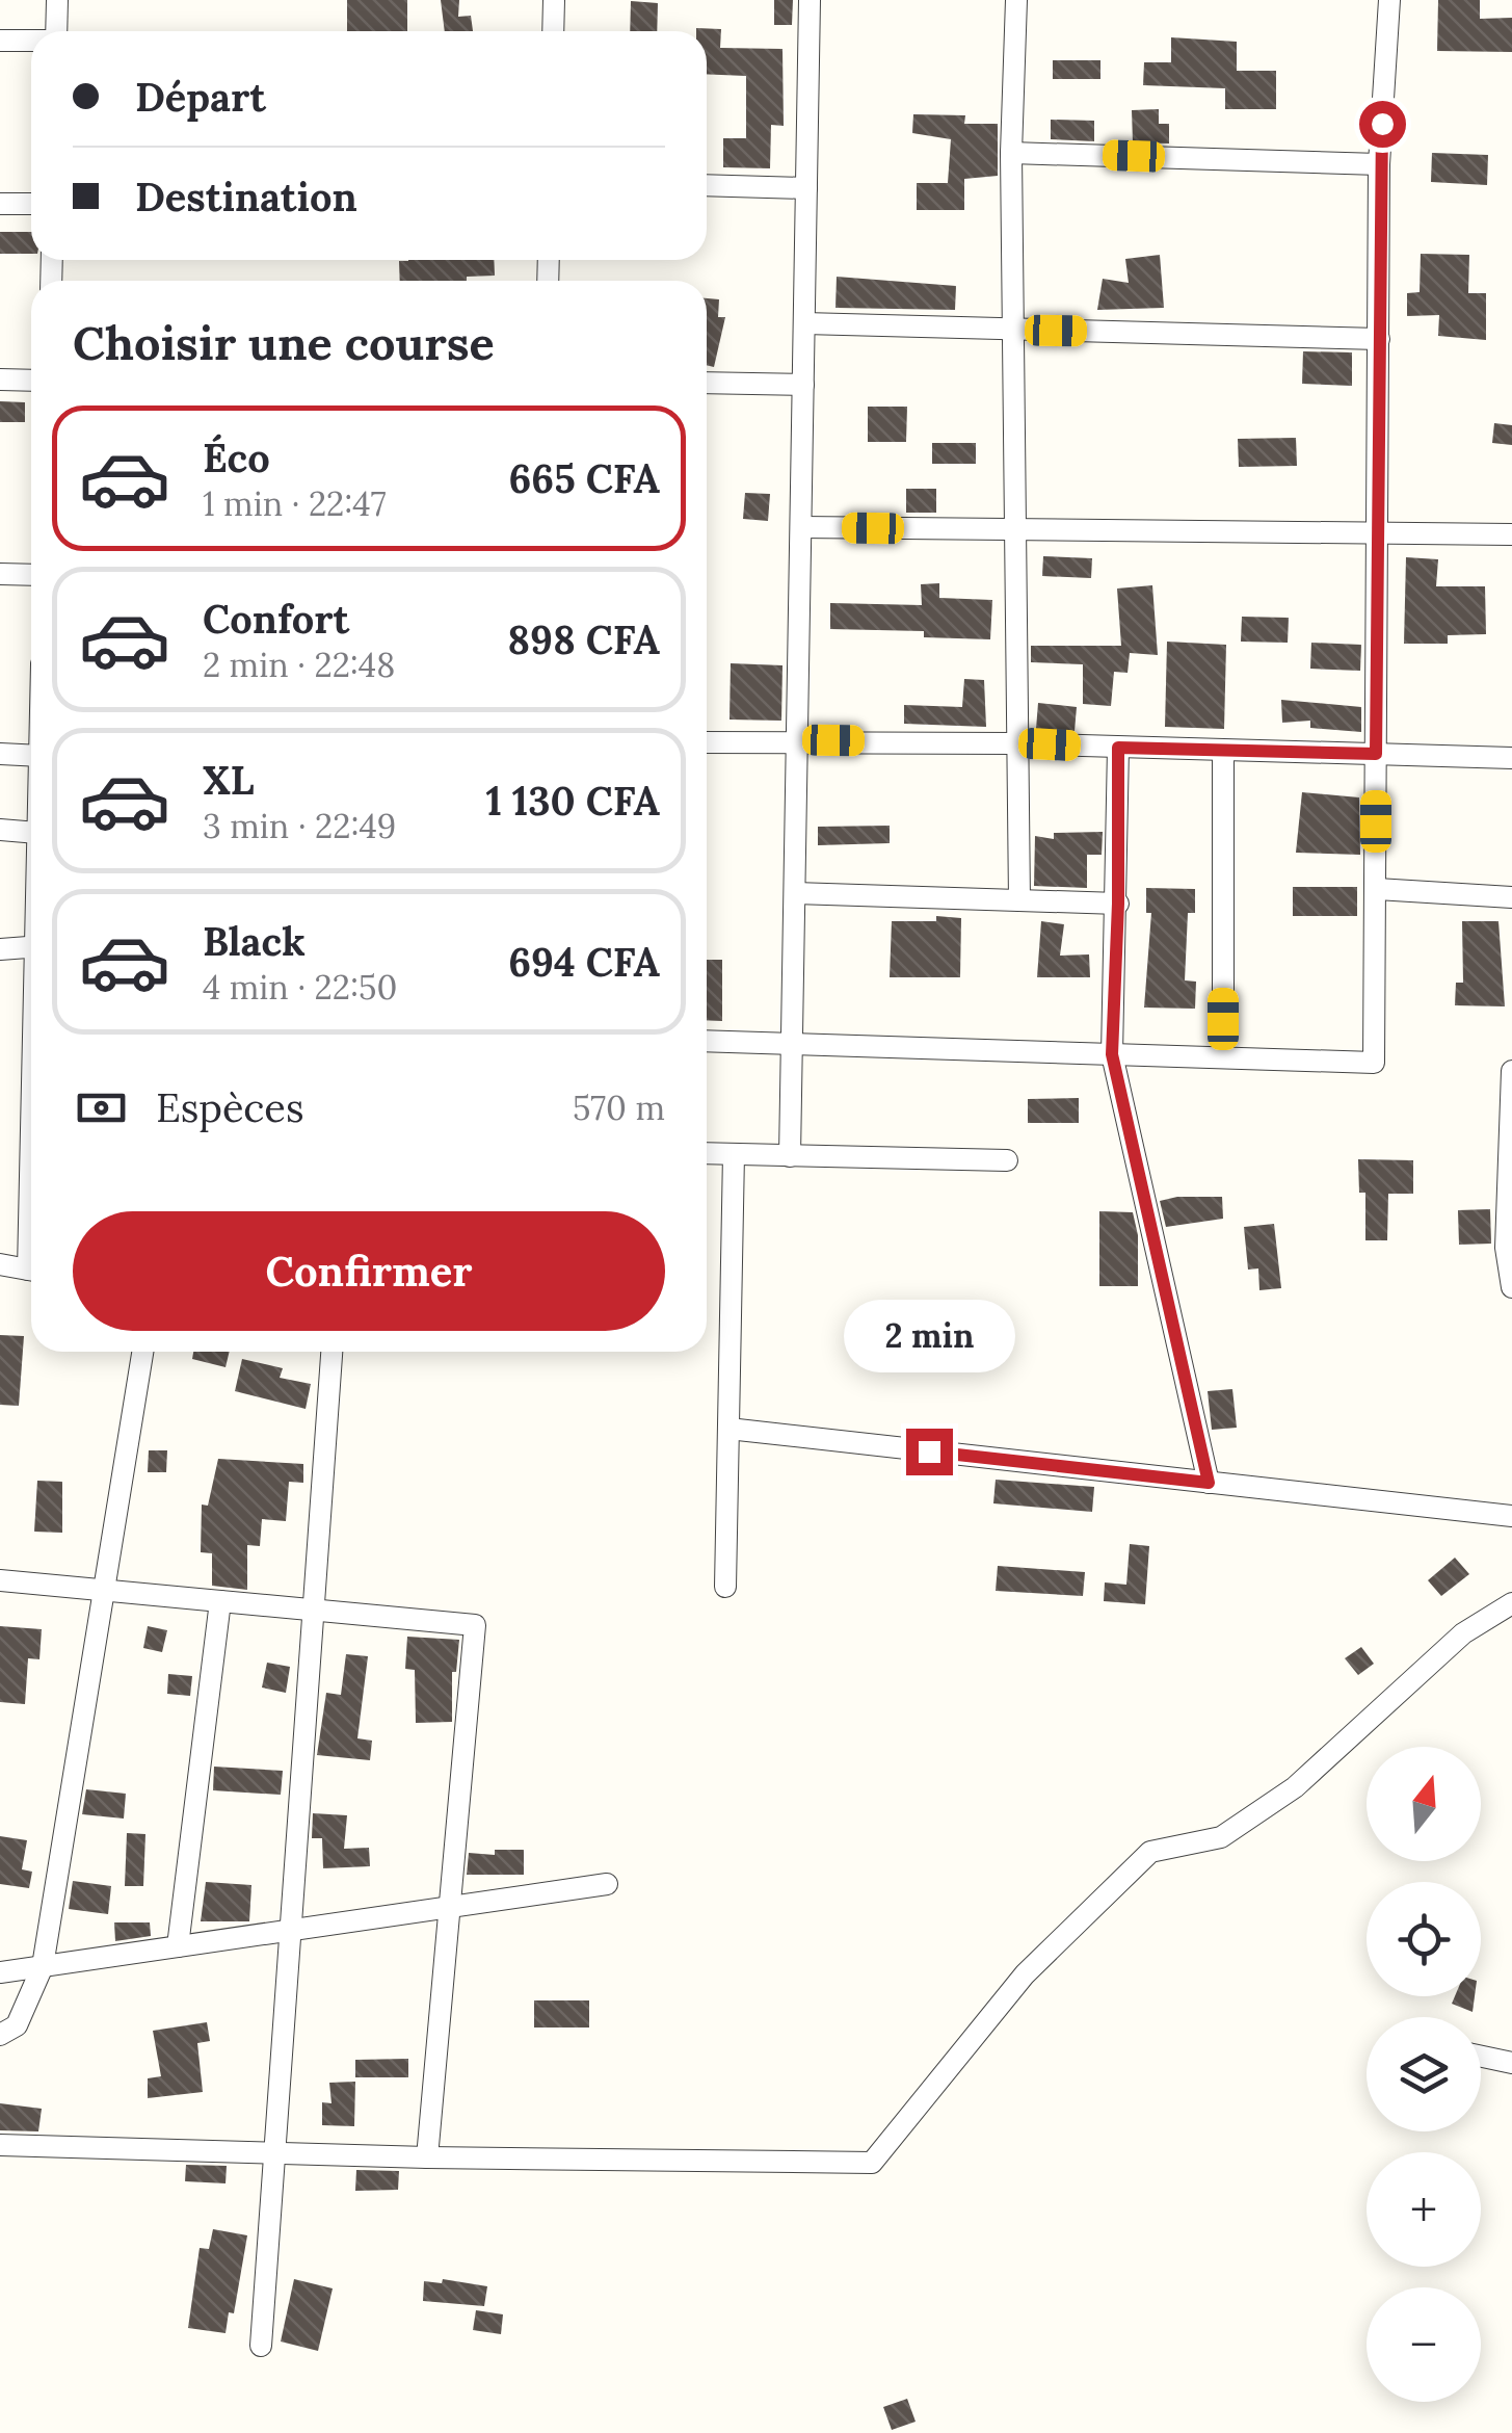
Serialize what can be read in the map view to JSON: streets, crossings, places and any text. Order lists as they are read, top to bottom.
{
  "north": "top",
  "page": {
    "banner": ["Départ", "Destination"],
    "heading": "Choisir une course",
    "list": [
      {
        "name": "Éco",
        "note": "1 min · 22:47",
        "value": "665 CFA"
      },
      {
        "name": "Confort",
        "note": "2 min · 22:48",
        "value": "898 CFA"
      },
      {
        "name": "XL",
        "note": "3 min · 22:49",
        "value": "1 130 CFA"
      },
      {
        "name": "Black",
        "note": "4 min · 22:50",
        "value": "694 CFA"
      }
    ],
    "pay": ["Espèces", "570 m"],
    "buttons": "Confirmer",
    "bubble": "2 min",
    "map_buttons": ["+", "−"]
  }
}
